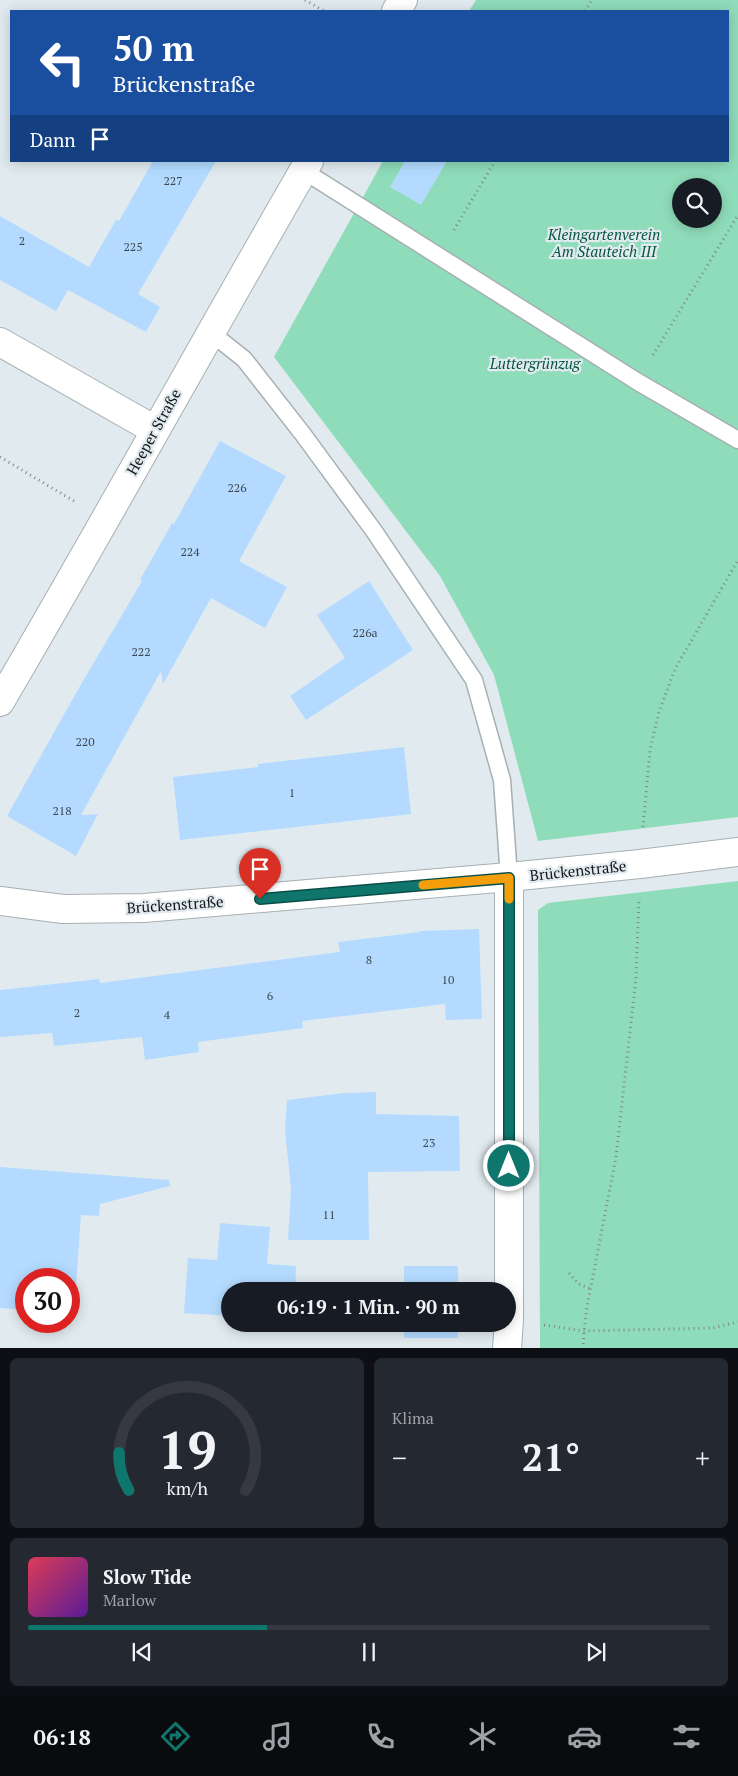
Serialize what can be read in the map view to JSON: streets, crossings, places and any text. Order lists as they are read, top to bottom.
{
  "streets": {
    "street": ["Heeper Straße", "Brückenstraße"]
  },
  "parks": ["Kleingartenverein Am Stauteich III", "Luttergrünzug"],
  "house_numbers": [
    "227",
    "2",
    "225",
    "226",
    "224",
    "226a",
    "222",
    "220",
    "1",
    "218",
    "8",
    "10",
    "6",
    "2",
    "4",
    "23",
    "11"
  ],
  "page": {
    "turn": ["50 m", "Brückenstraße"],
    "then": "Dann",
    "limit": "30",
    "trip": "06:19 · 1 Min. · 90 m",
    "tile": "Klima",
    "heat": ["−", "21°", "+"],
    "song": ["Slow Tide", "Marlow"],
    "tabs": "06:18",
    "gauge": ["19", "km/h"]
  }
}
